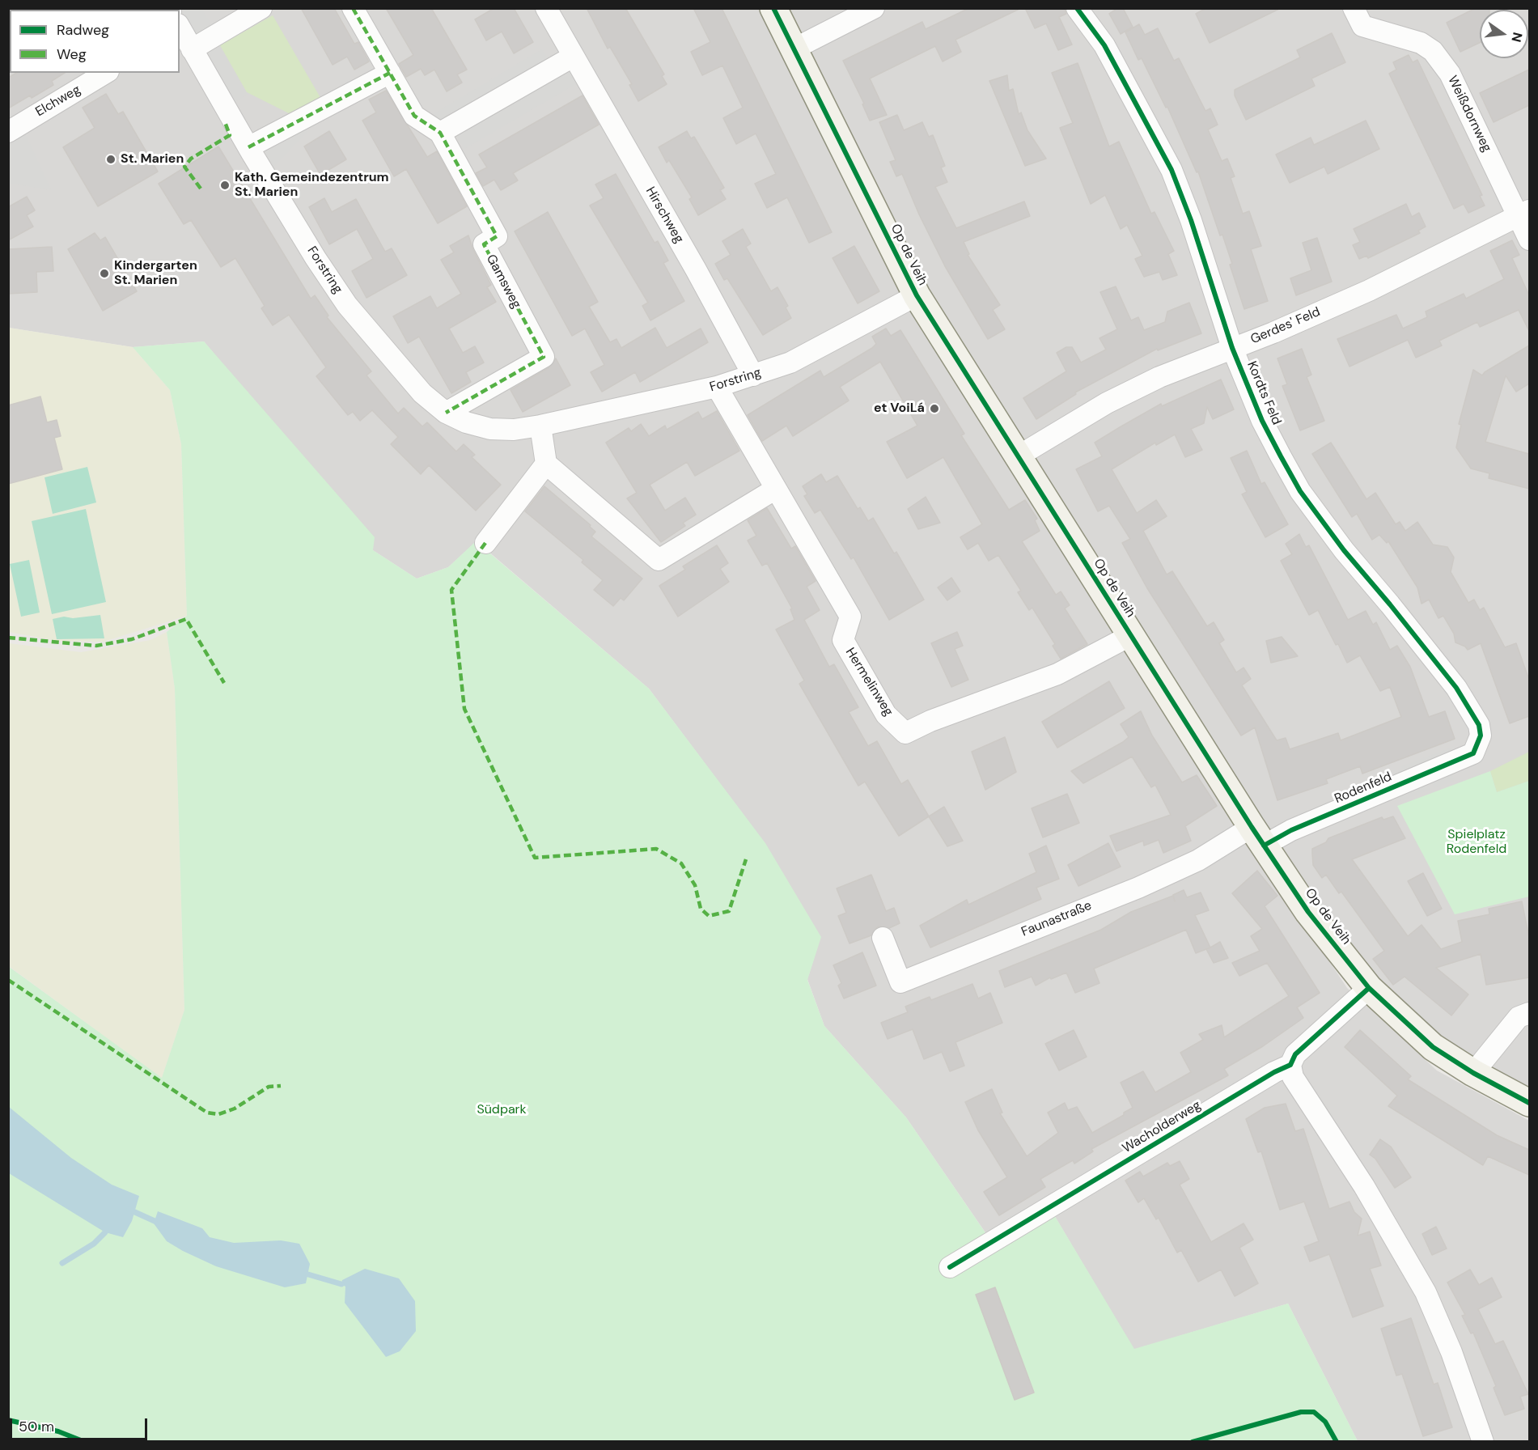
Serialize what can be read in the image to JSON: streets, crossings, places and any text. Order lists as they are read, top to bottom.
{
  "streets": {
    "street": [
      "Elchweg",
      "Weißdornweg",
      "Hirschweg",
      "Op de Veih",
      "Forstring",
      "Gamsweg",
      "Gerdes' Feld",
      "Kordts Feld",
      "Hermelinweg",
      "Rodenfeld",
      "Faunastraße",
      "Wacholderweg"
    ]
  },
  "crossings": [
    ["Weißdornweg", "Gerdes' Feld"],
    ["Hirschweg", "Forstring"],
    ["Op de Veih", "Forstring"],
    ["Op de Veih", "Gerdes' Feld"],
    ["Op de Veih", "Hermelinweg"],
    ["Op de Veih", "Rodenfeld"],
    ["Op de Veih", "Faunastraße"],
    ["Op de Veih", "Wacholderweg"],
    ["Forstring", "Gamsweg"],
    ["Forstring", "Hermelinweg"],
    ["Gerdes' Feld", "Kordts Feld"],
    ["Kordts Feld", "Rodenfeld"],
    ["Rodenfeld", "Faunastraße"]
  ],
  "parks": ["Spielplatz Rodenfeld", "Südpark"],
  "places": [
    "St. Marien",
    "Kath. Gemeindezentrum St. Marien",
    "Kindergarten St. Marien",
    "et VoiLá"
  ],
  "legend": ["Radweg", "Weg"],
  "scale_bar": "50 m",
  "north": "right"
}
